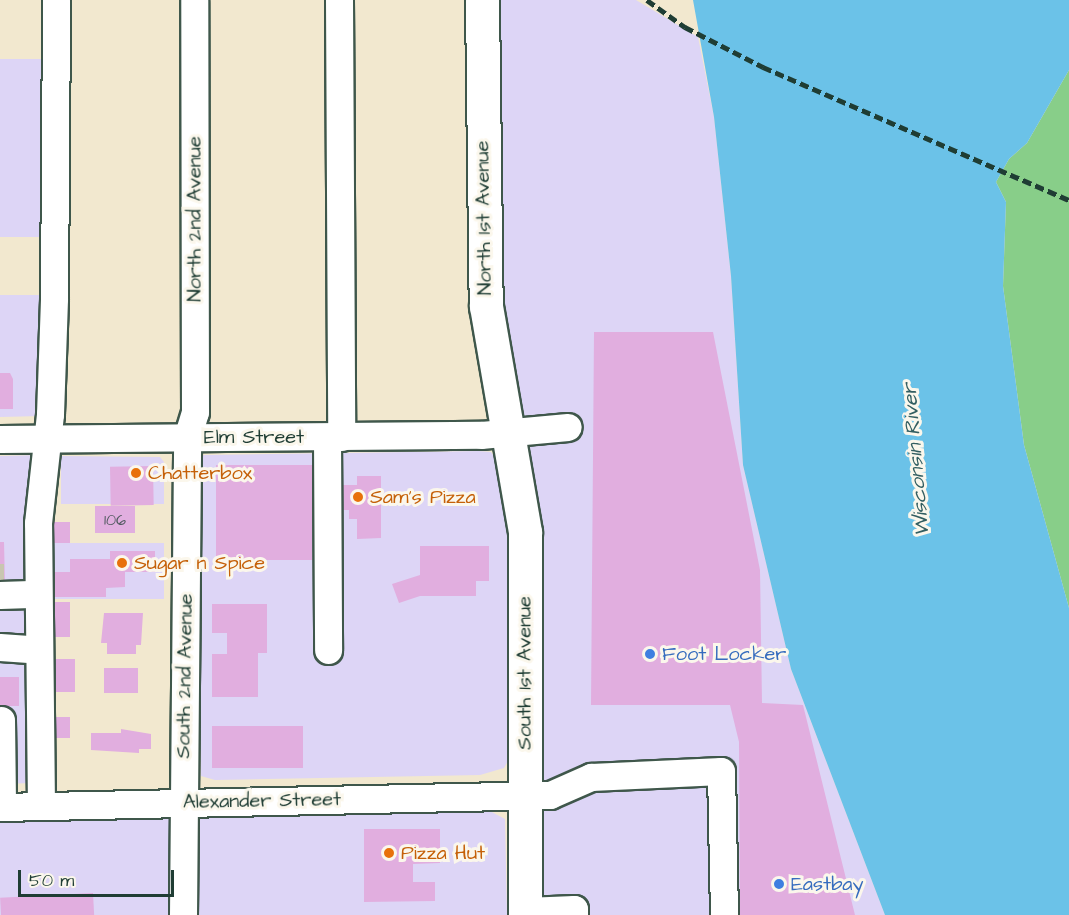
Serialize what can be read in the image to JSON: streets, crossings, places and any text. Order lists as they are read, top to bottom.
{
  "streets": {
    "main road": ["North 1st Avenue", "South 1st Avenue"],
    "street": [
      "North 2nd Avenue",
      "Elm Street",
      "South 2nd Avenue",
      "Alexander Street"
    ]
  },
  "crossings": [
    ["North 1st Avenue", "Elm Street"],
    ["North 1st Avenue", "South 1st Avenue"],
    ["North 2nd Avenue", "Elm Street"],
    ["North 2nd Avenue", "South 2nd Avenue"],
    ["Elm Street", "South 1st Avenue"],
    ["Elm Street", "South 2nd Avenue"],
    ["South 1st Avenue", "Alexander Street"],
    ["South 2nd Avenue", "Alexander Street"]
  ],
  "water": ["Wisconsin River"],
  "places": [
    "Chatterbox",
    "Sam's Pizza",
    "Sugar n Spice",
    "Foot Locker",
    "Pizza Hut",
    "Eastbay"
  ],
  "house_numbers": ["106"],
  "scale_bar": "50 m"
}
